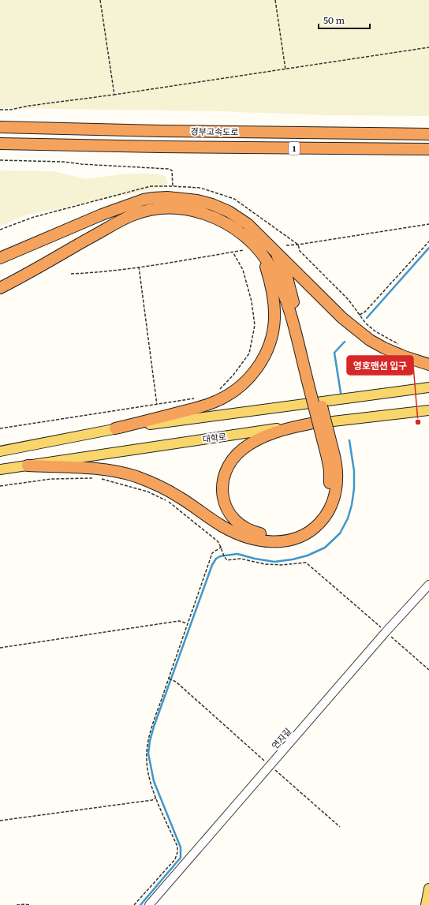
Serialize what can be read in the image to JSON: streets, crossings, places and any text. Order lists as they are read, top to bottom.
{
  "streets": {
    "highway": ["경부고속도로", "1"],
    "main road": ["대학로"],
    "street": ["연지길"]
  },
  "places": ["영호맨션 입구"],
  "scale_bar": "50 m"
}
